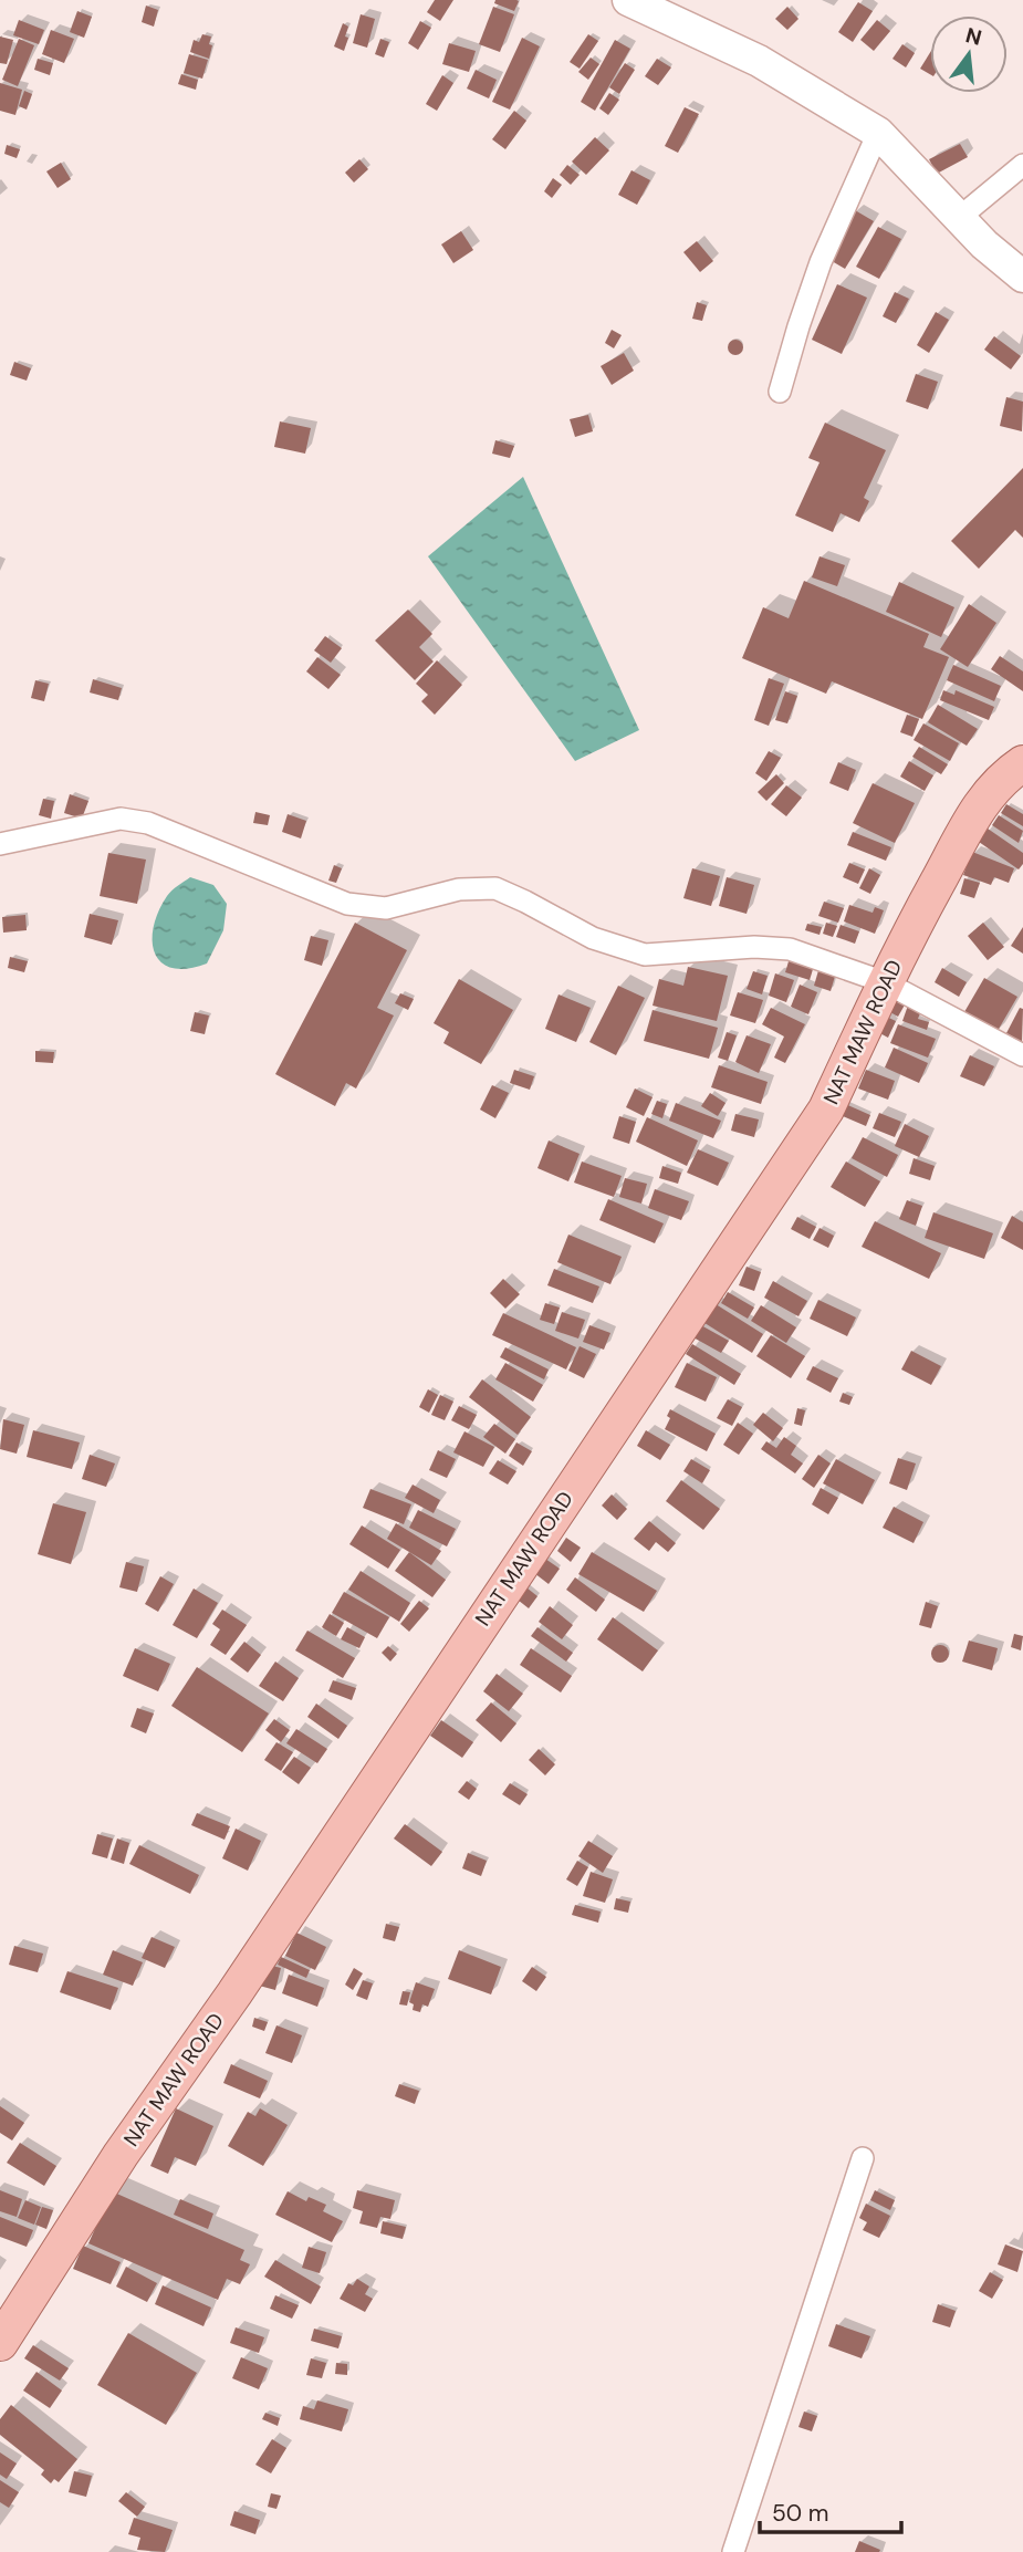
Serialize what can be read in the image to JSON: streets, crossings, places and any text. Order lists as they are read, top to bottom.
{
  "streets": {
    "main road": ["NAT MAW ROAD"]
  },
  "scale_bar": "50 m",
  "north": "top"
}
